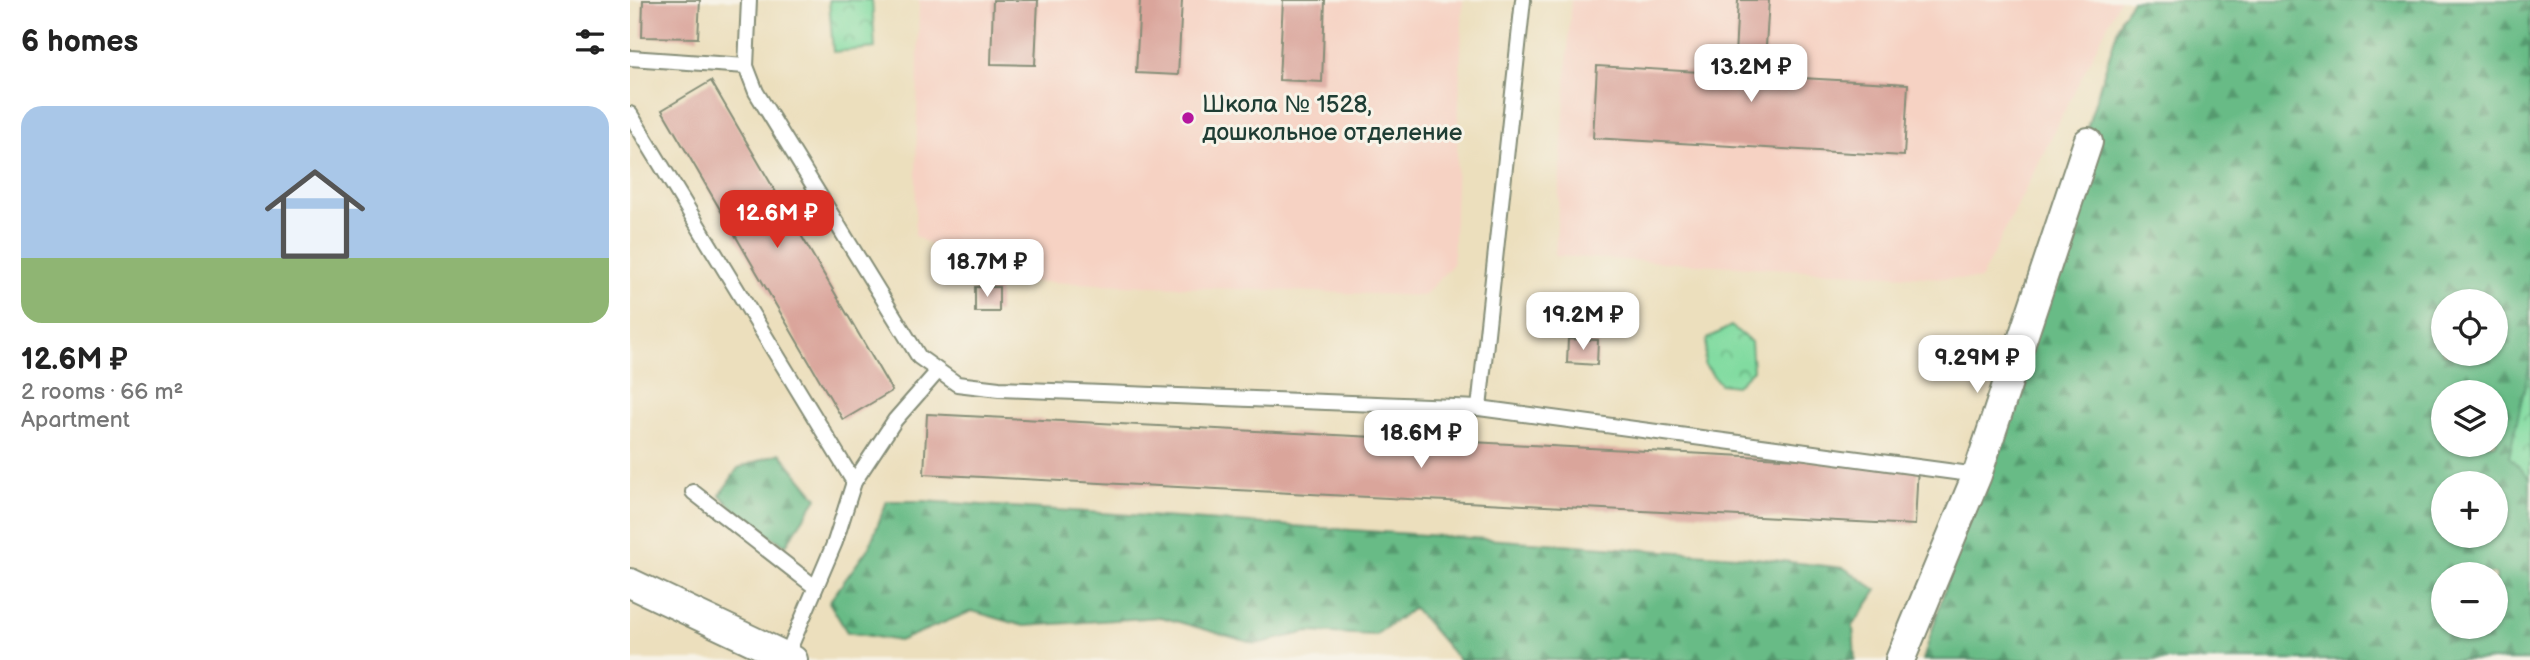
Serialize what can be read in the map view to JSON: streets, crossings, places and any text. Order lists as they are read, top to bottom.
{
  "places": ["Школа № 1528, дошкольное отделение"],
  "page": {
    "heading": "6 homes",
    "price": [
      "13.2M ₽",
      "12.6M ₽",
      "18.7M ₽",
      "19.2M ₽",
      "9.29M ₽",
      "18.6M ₽"
    ],
    "list": [
      {
        "name": "12.6M ₽",
        "note": "2 rooms · 66 m² · Apartment"
      }
    ],
    "map_buttons": ["+", "−"]
  }
}
